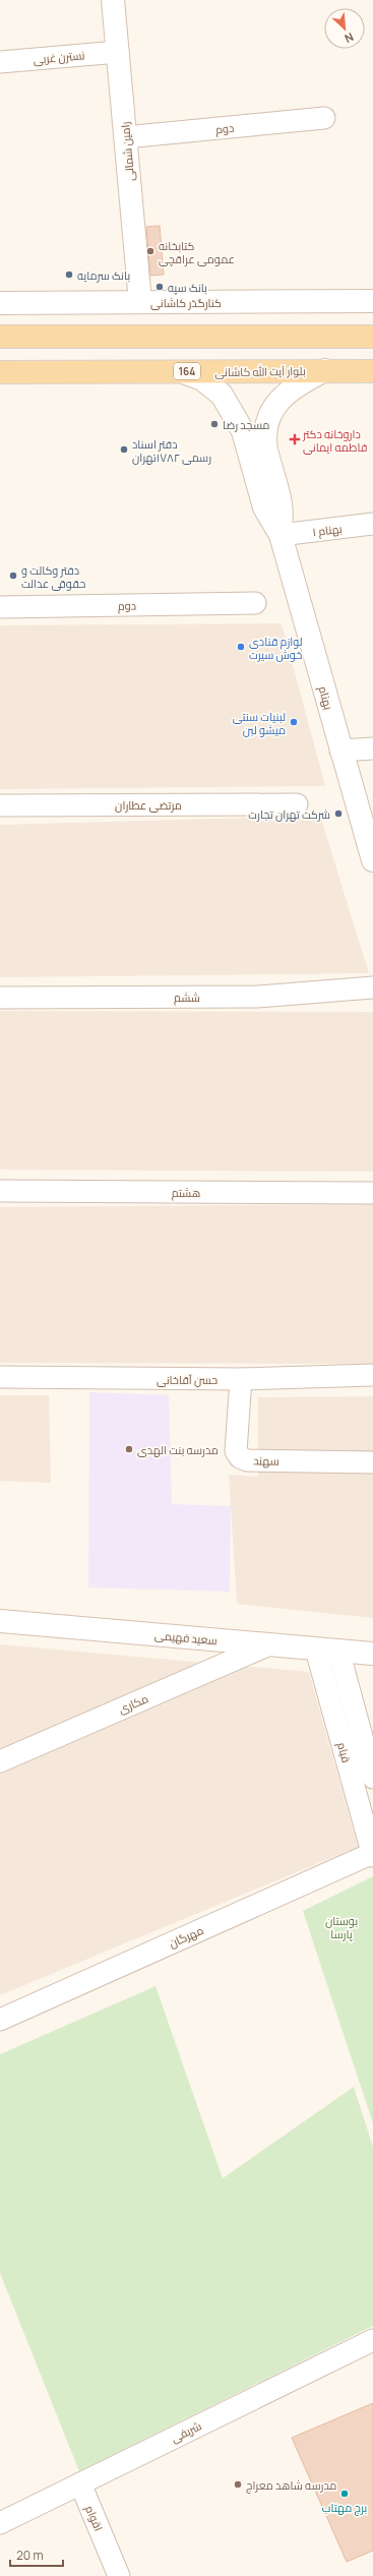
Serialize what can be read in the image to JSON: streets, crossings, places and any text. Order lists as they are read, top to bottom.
{
  "streets": {
    "main road": [
      "رامین شمالی",
      "کنارگذر کاشانی",
      "164",
      "بلوار آیت الله کاشانی",
      "بهنام",
      "سعید فهیمی"
    ],
    "street": [
      "نسترن غربی",
      "دوم",
      "بهنام ۱",
      "مرتضی عطاران",
      "ششم",
      "هشتم",
      "حسن آقاخانی",
      "سهند",
      "مکاری",
      "قیام",
      "مهرگان",
      "شریفی",
      "اقوام"
    ]
  },
  "crossings": [
    ["نسترن غربی", "رامین شمالی"],
    ["دوم", "رامین شمالی"],
    ["رامین شمالی", "کنارگذر کاشانی"],
    ["بلوار آیت الله کاشانی", "بهنام"],
    ["بهنام ۱", "بهنام"],
    ["حسن آقاخانی", "سهند"],
    ["سعید فهیمی", "مکاری"],
    ["سعید فهیمی", "قیام"],
    ["قیام", "مهرگان"],
    ["شریفی", "اقوام"]
  ],
  "parks": ["بوستان پارسا"],
  "places": {
    "other": [
      "کتابخانه عمومی عراقچی",
      "بانک سرمایه",
      "بانک سپه",
      "مسجد رضا",
      "دفتر اسناد رسمی ۱۷۸۲تهران",
      "دفتر وکالت و حقوقی عدالت",
      "لوازم قنادی خوش سیرت",
      "لبنیات سنتی میشو لبن",
      "شرکت تهران تجارت",
      "مدرسه بنت الهدی",
      "مدرسه شاهد معراج",
      "برج مهتاب"
    ],
    "health": ["داروخانه دکتر فاطمه ایمانی"]
  },
  "scale_bar": "20 m",
  "north": "bottom right"
}
